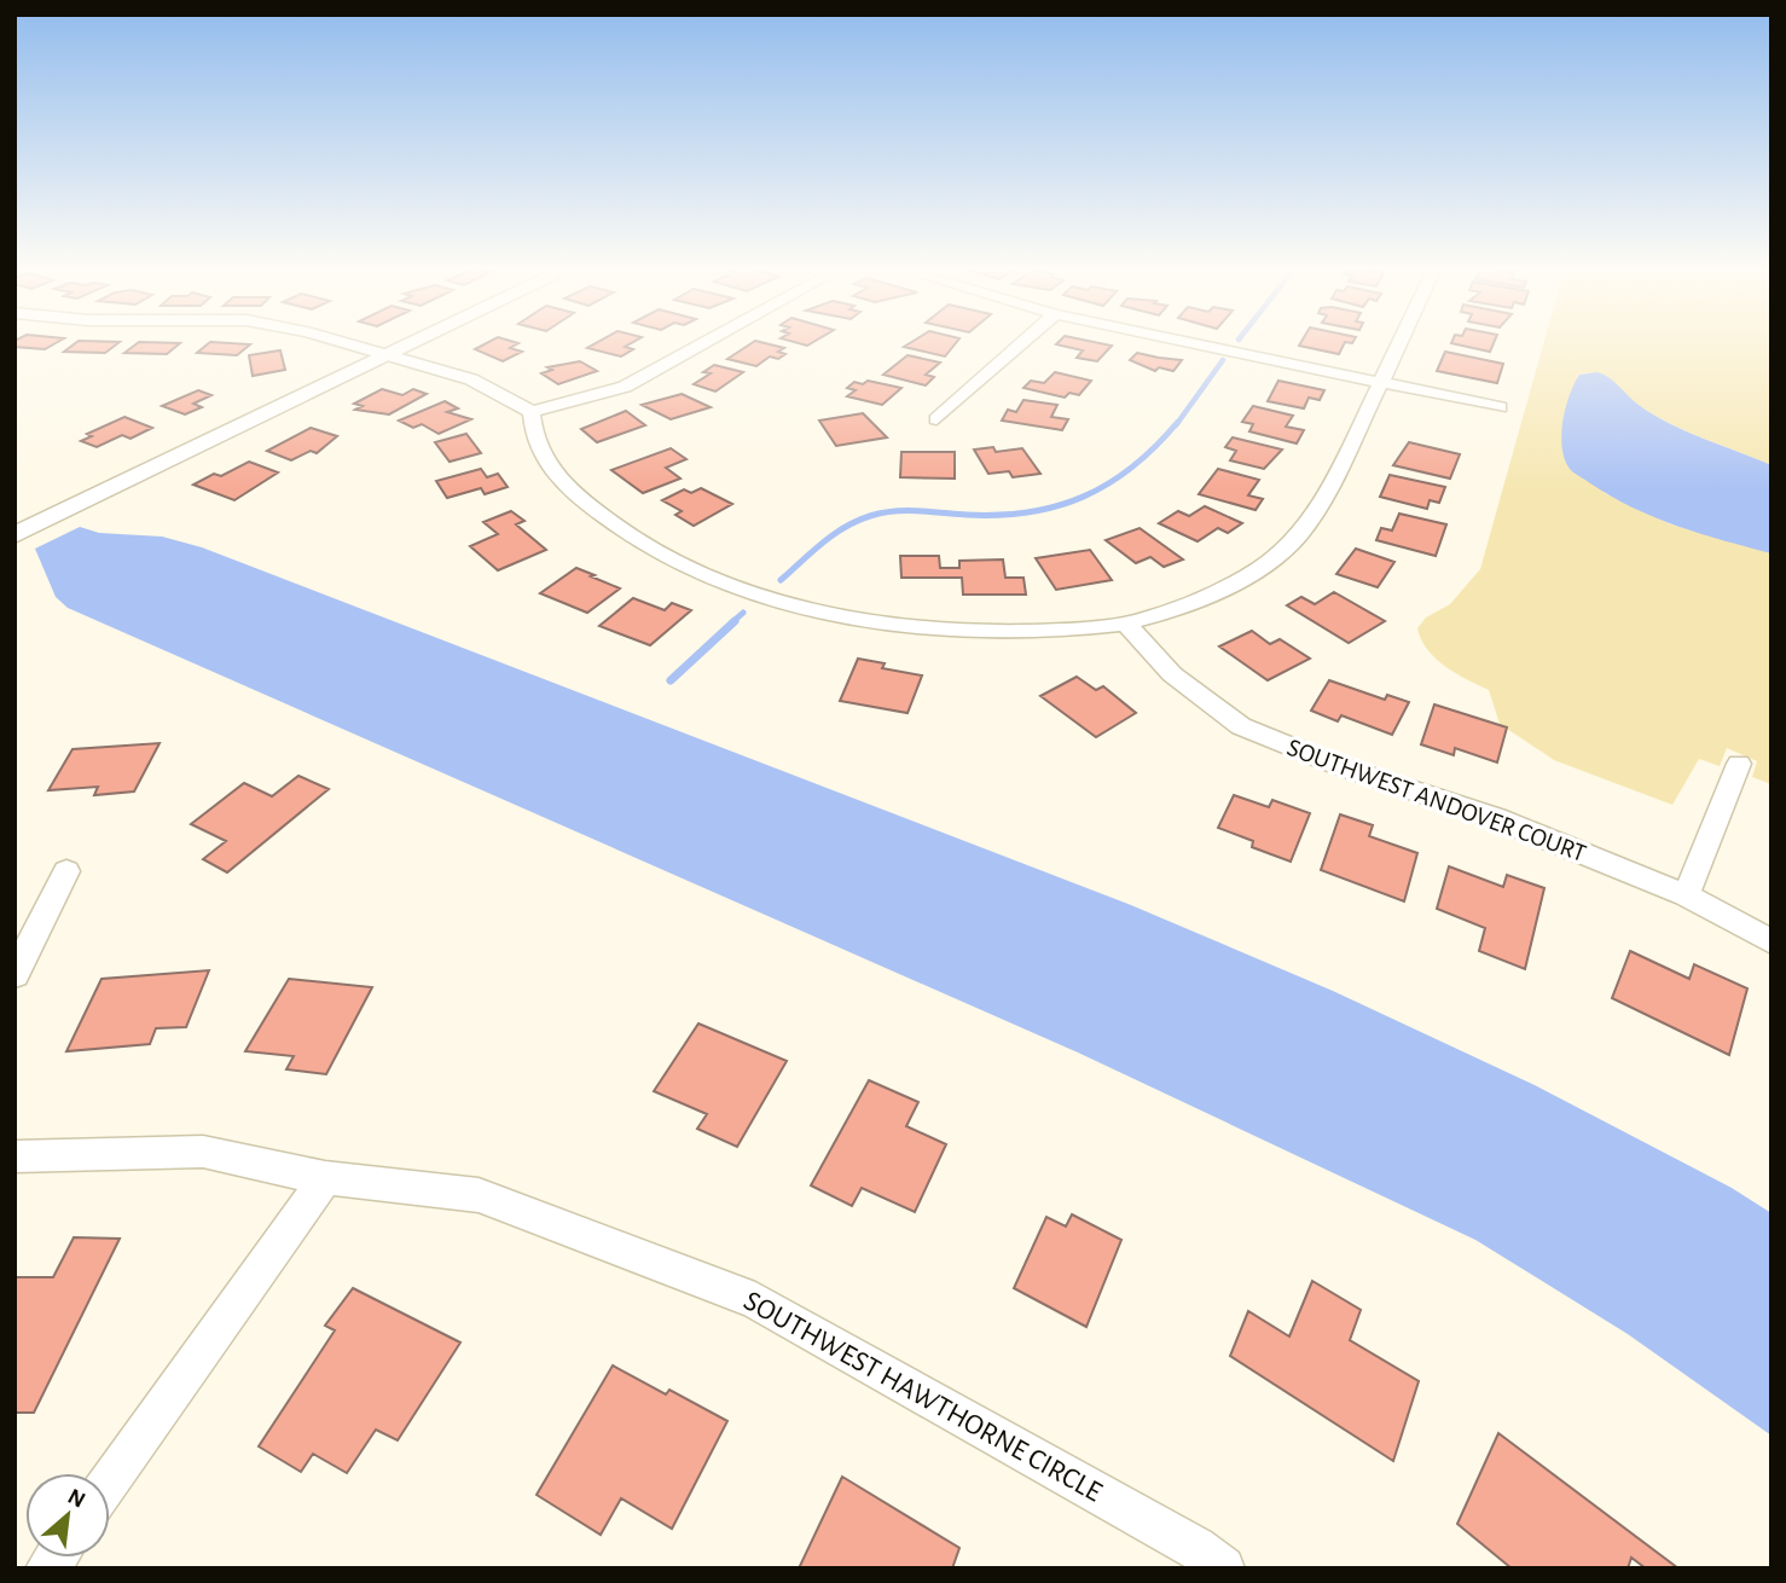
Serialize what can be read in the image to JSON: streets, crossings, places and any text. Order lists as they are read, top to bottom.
{
  "streets": {
    "street": ["SOUTHWEST ANDOVER COURT", "SOUTHWEST HAWTHORNE CIRCLE"]
  },
  "north": "top right"
}
